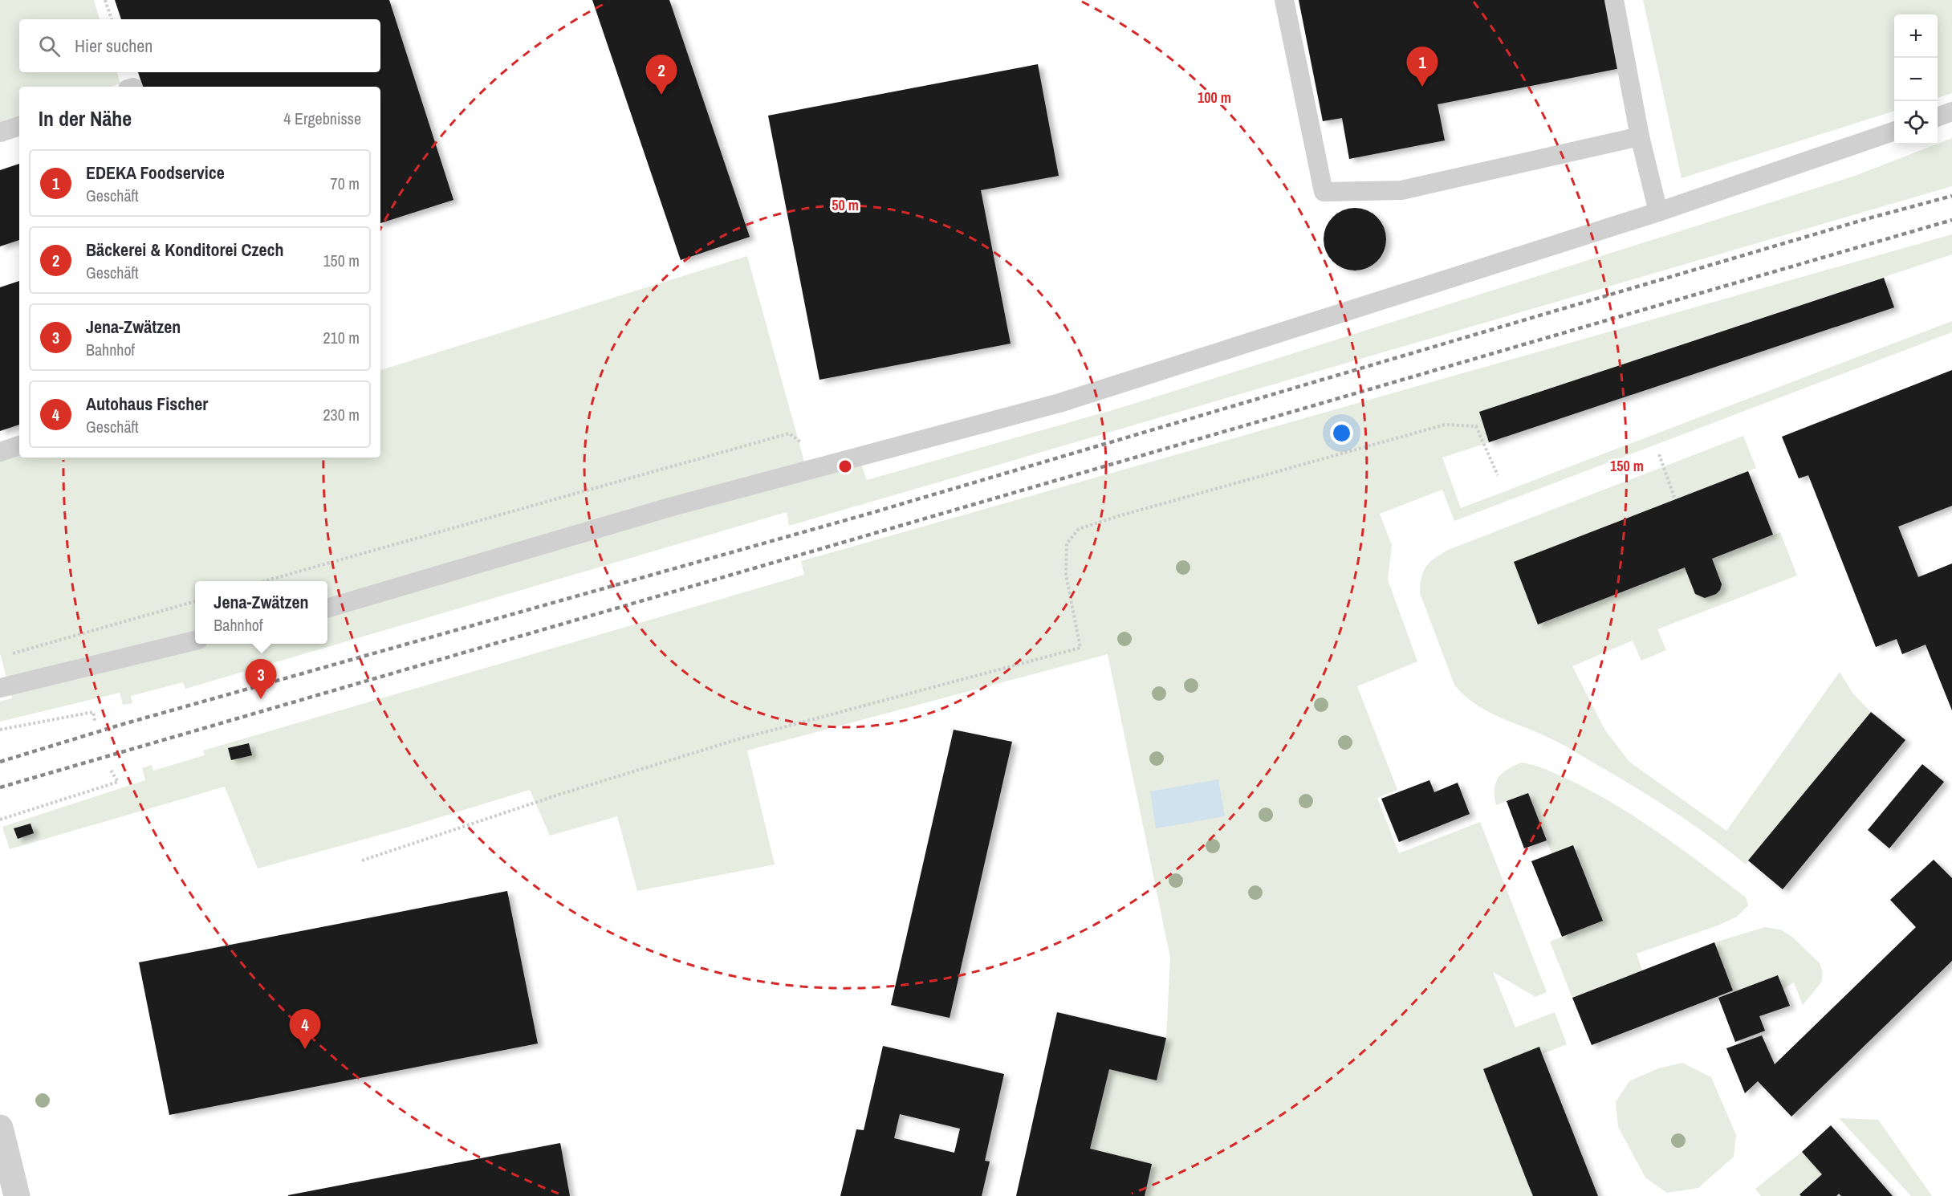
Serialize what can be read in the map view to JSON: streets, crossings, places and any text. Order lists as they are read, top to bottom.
{
  "page": {
    "map_buttons": ["+", "−"],
    "search": "Hier suchen",
    "pins": [
      "1",
      "2",
      "3",
      "4"
    ],
    "heading": ["In der Nähe", "4 Ergebnisse"],
    "list": [
      {
        "mark": "1",
        "name": "EDEKA Foodservice",
        "note": "Geschäft",
        "value": "70 m"
      },
      {
        "mark": "2",
        "name": "Bäckerei & Konditorei Czech",
        "note": "Geschäft",
        "value": "150 m"
      },
      {
        "mark": "3",
        "name": "Jena-Zwätzen",
        "note": "Bahnhof",
        "value": "210 m"
      },
      {
        "mark": "4",
        "name": "Autohaus Fischer",
        "note": "Geschäft",
        "value": "230 m"
      }
    ],
    "popup": ["Jena-Zwätzen", "Bahnhof"]
  },
  "rings": ["100 m", "50 m", "150 m"]
}
